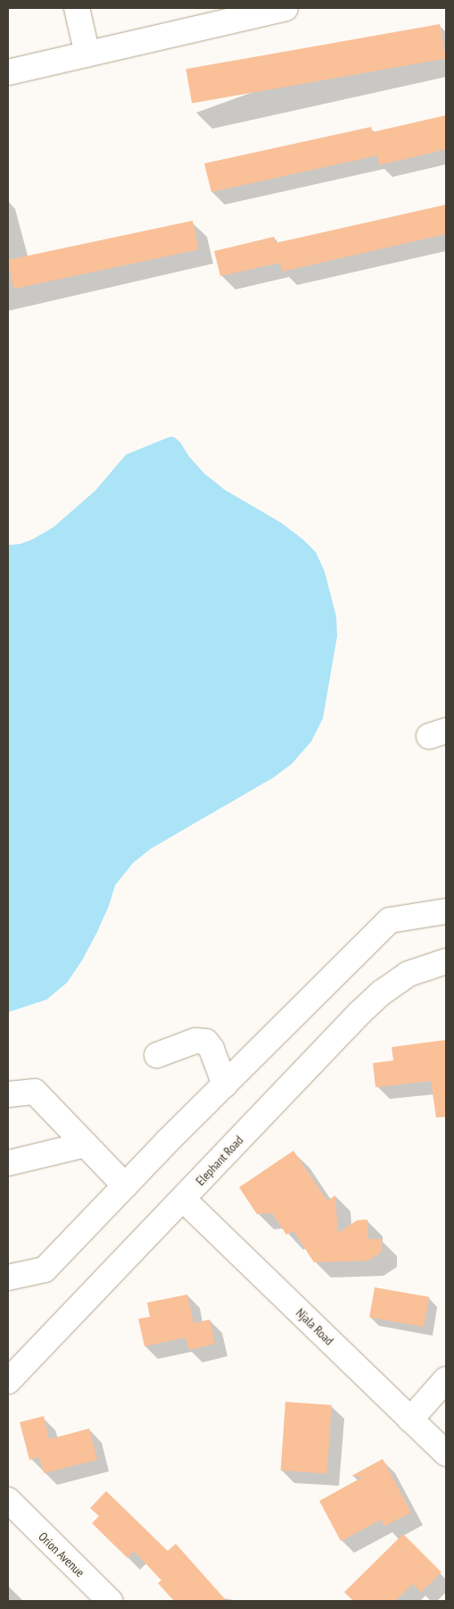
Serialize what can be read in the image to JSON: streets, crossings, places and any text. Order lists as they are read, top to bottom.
{
  "streets": {
    "street": ["Elephant Road", "Njala Road", "Orion Avenue"]
  },
  "crossings": [
    ["Elephant Road", "Njala Road"]
  ]
}
